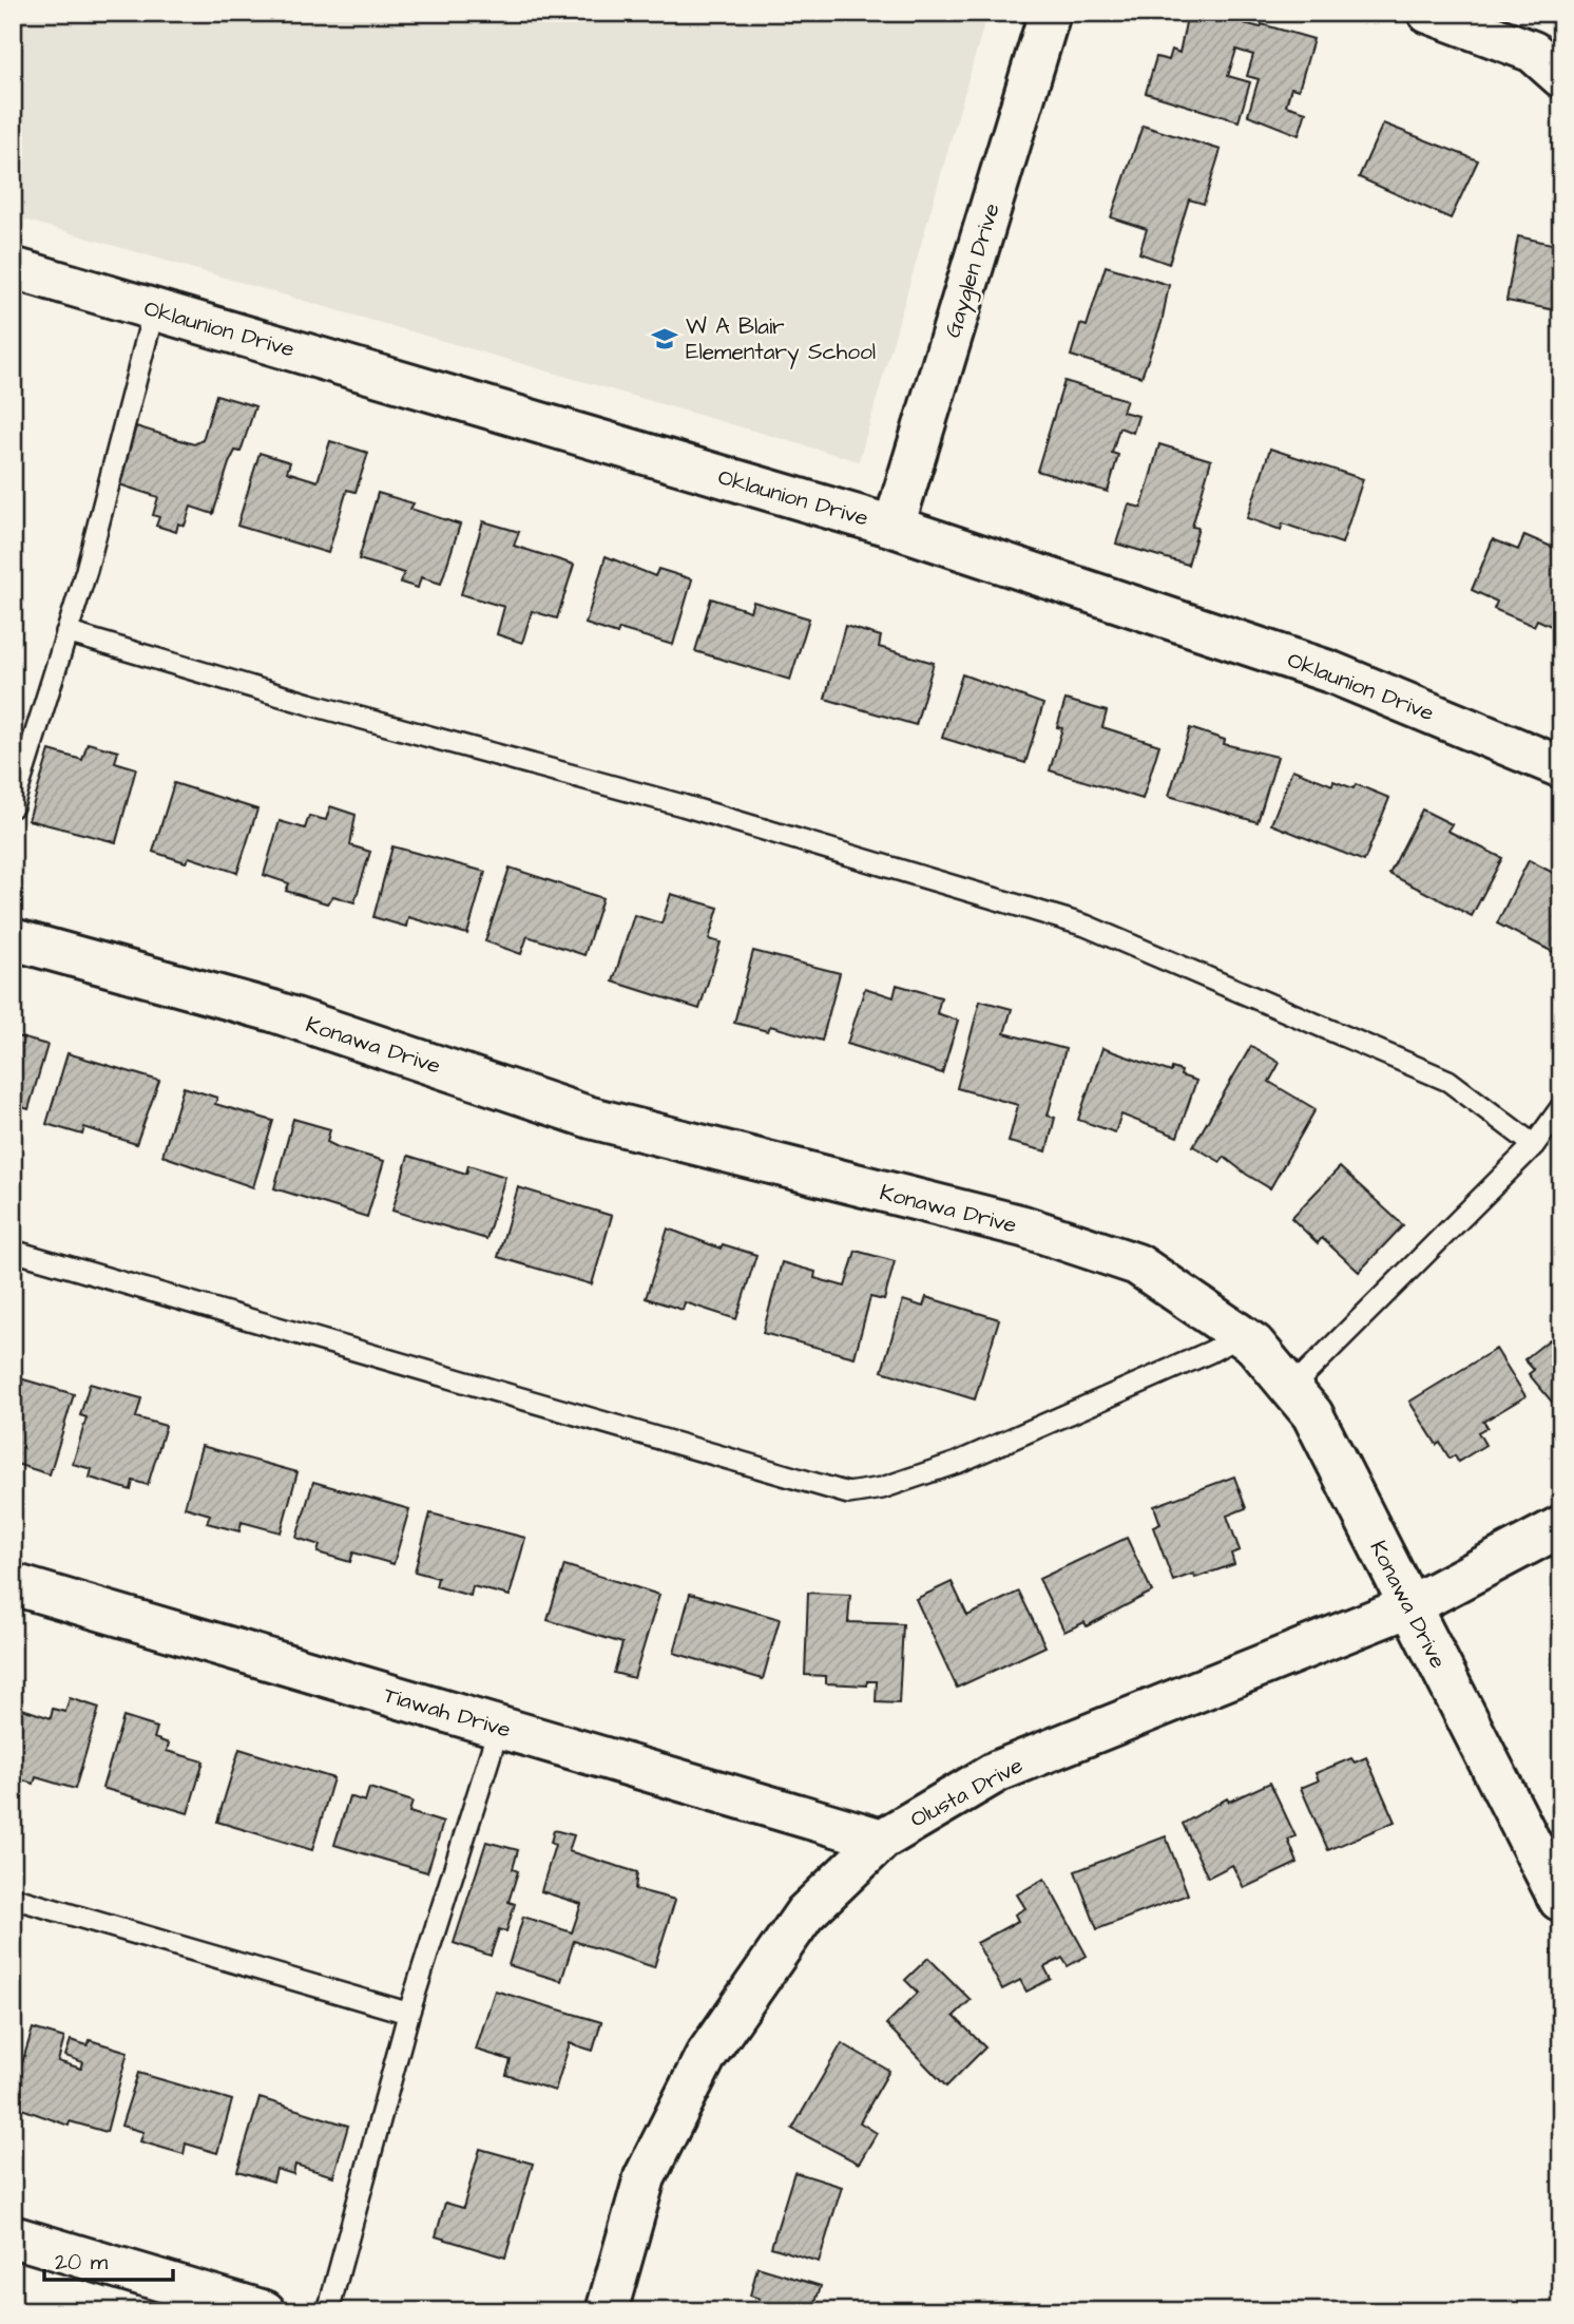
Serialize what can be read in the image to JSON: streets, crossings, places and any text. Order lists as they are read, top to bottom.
{
  "streets": {
    "street": [
      "Gayglen Drive",
      "Oklaunion Drive",
      "Konawa Drive",
      "Tiawah Drive",
      "Olusta Drive"
    ]
  },
  "crossings": [
    ["Gayglen Drive", "Oklaunion Drive"],
    ["Konawa Drive", "Olusta Drive"],
    ["Tiawah Drive", "Olusta Drive"]
  ],
  "places": {
    "school or university": ["W A Blair Elementary School"]
  },
  "scale_bar": "20 m"
}
